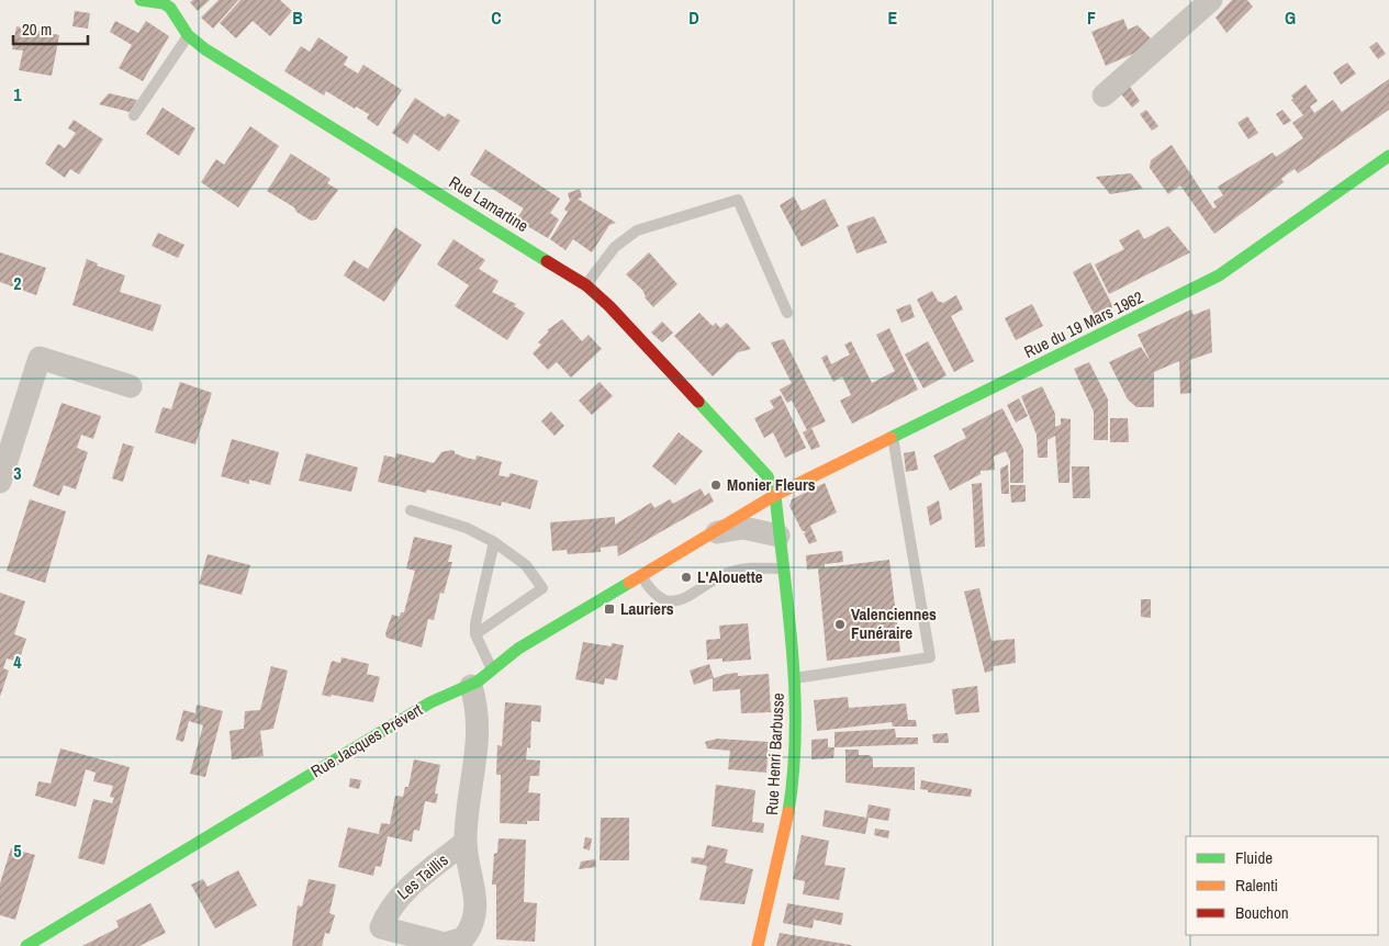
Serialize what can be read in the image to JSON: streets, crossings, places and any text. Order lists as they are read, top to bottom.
{
  "streets": {
    "street": [
      "Rue Lamartine",
      "Rue du 19 Mars 1962",
      "Rue Jacques Prévert",
      "Rue Henri Barbusse",
      "Les Taillis"
    ]
  },
  "crossings": [
    ["Rue Lamartine", "Rue du 19 Mars 1962"],
    ["Rue Lamartine", "Rue Jacques Prévert"],
    ["Rue Lamartine", "Rue Henri Barbusse"],
    ["Rue du 19 Mars 1962", "Rue Jacques Prévert"],
    ["Rue du 19 Mars 1962", "Rue Henri Barbusse"],
    ["Rue Jacques Prévert", "Rue Henri Barbusse"],
    ["Rue Jacques Prévert", "Les Taillis"]
  ],
  "places": {
    "other": ["Monier Fleurs", "L'Alouette", "Valenciennes Funéraire"],
    "transit": ["Lauriers"]
  },
  "legend": ["Fluide", "Ralenti", "Bouchon"],
  "scale_bar": "20 m",
  "grid": {
    "columns": [
      "B",
      "C",
      "D",
      "E",
      "F",
      "G"
    ],
    "rows": [
      "1",
      "2",
      "3",
      "4",
      "5"
    ]
  }
}
